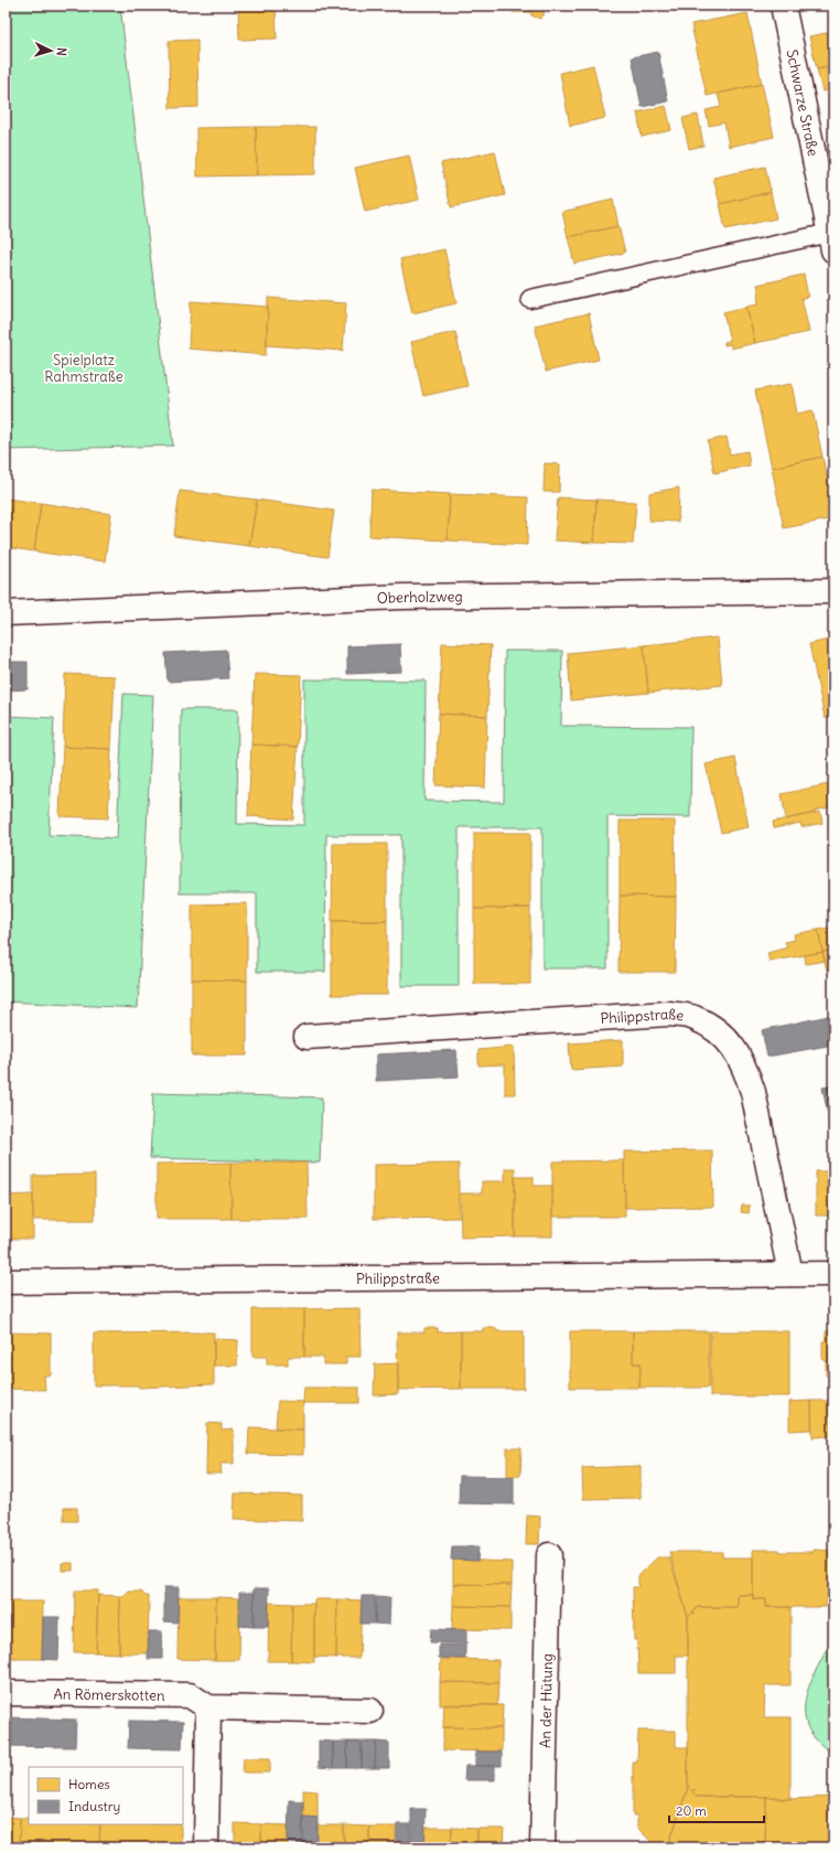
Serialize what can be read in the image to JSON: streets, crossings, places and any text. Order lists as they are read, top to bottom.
{
  "streets": {
    "street": [
      "Schwarze Straße",
      "Oberholzweg",
      "Philippstraße",
      "An Römerskotten",
      "An der Hütung"
    ]
  },
  "parks": ["Spielplatz Rahmstraße"],
  "legend": ["Homes", "Industry"],
  "scale_bar": "20 m",
  "north": "right"
}
